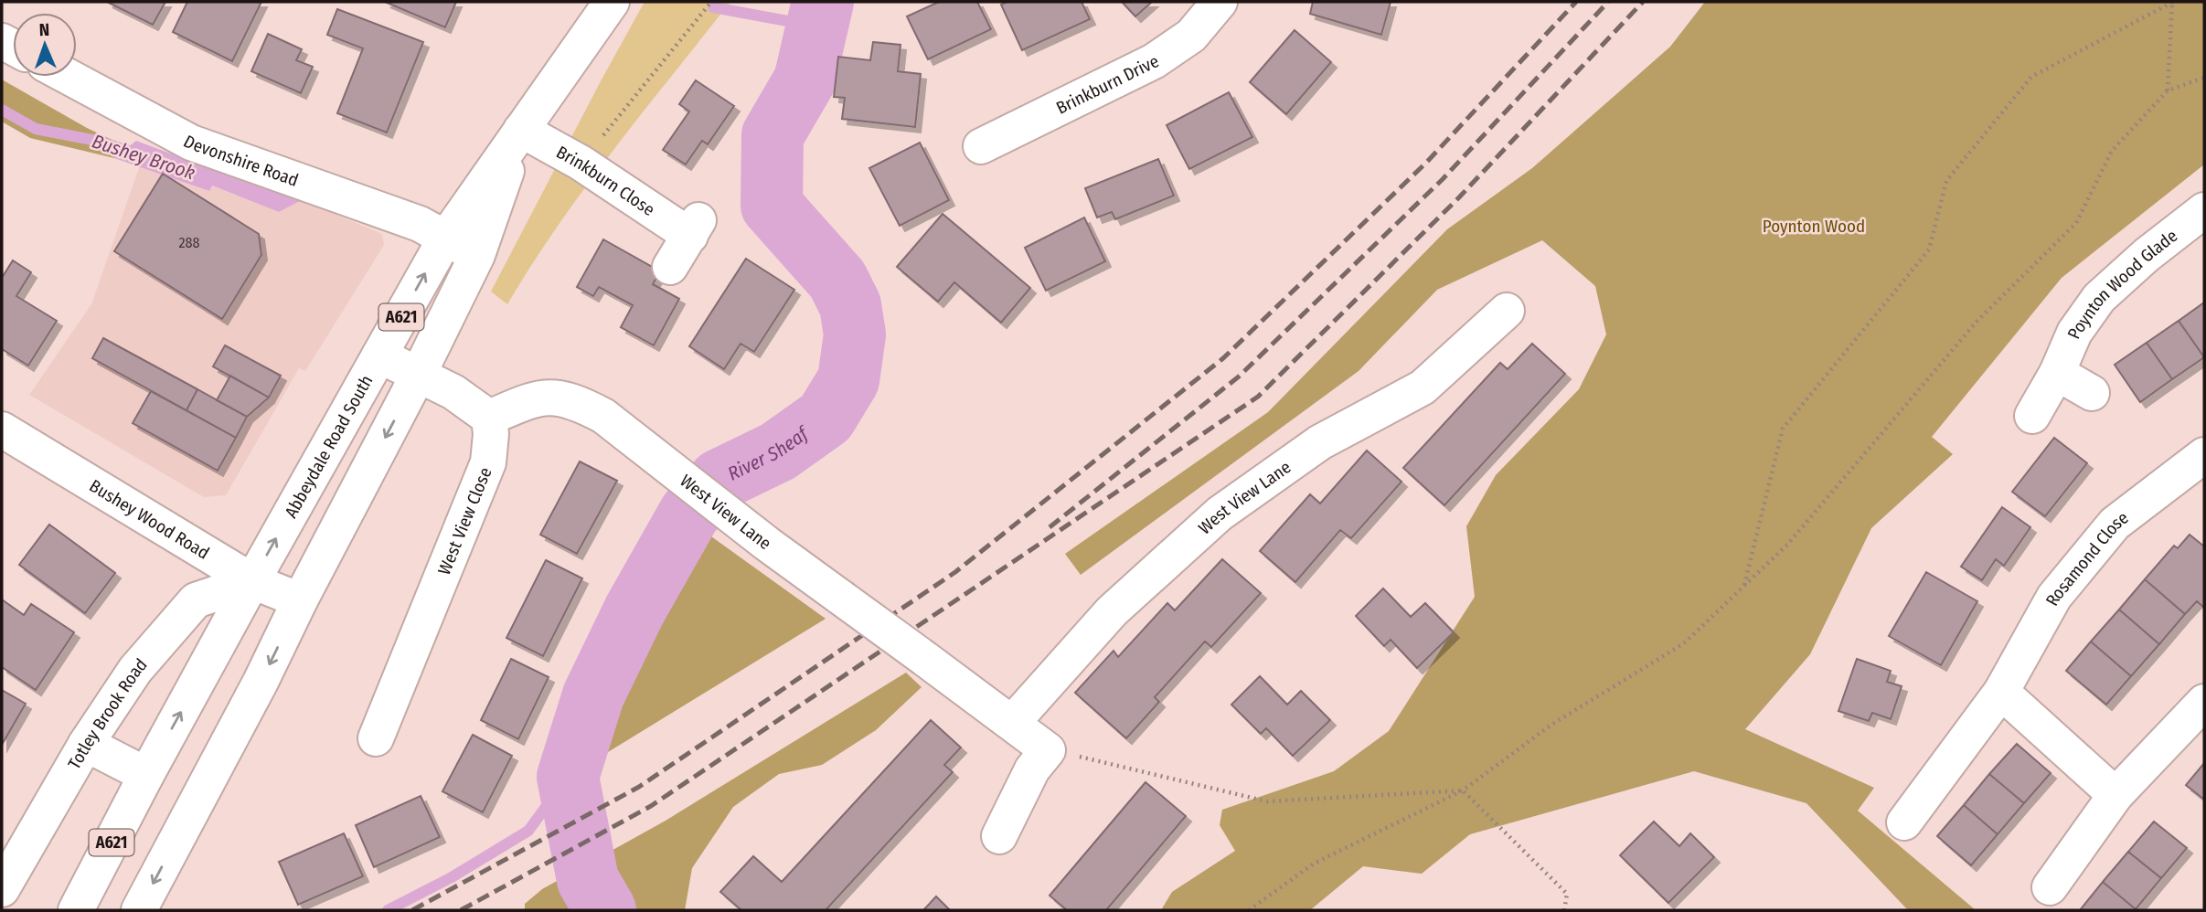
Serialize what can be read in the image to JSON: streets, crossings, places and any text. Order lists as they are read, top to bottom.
{
  "streets": {
    "street": [
      "Brinkburn Drive",
      "Devonshire Road",
      "Brinkburn Close",
      "Poynton Wood Glade",
      "A621",
      "Abbeydale Road South",
      "West View Lane",
      "Bushey Wood Road",
      "West View Close",
      "Rosamond Close",
      "Totley Brook Road"
    ]
  },
  "crossings": [
    ["Devonshire Road", "A621"],
    ["Devonshire Road", "Abbeydale Road South"],
    ["Brinkburn Close", "A621"],
    ["Brinkburn Close", "Abbeydale Road South"],
    ["A621", "Abbeydale Road South"],
    ["A621", "Bushey Wood Road"],
    ["Abbeydale Road South", "Bushey Wood Road"],
    ["Abbeydale Road South", "Totley Brook Road"],
    ["West View Lane", "West View Close"],
    ["Bushey Wood Road", "Totley Brook Road"]
  ],
  "water": ["Bushey Brook", "River Sheaf"],
  "parks": ["Poynton Wood"],
  "house_numbers": ["288"],
  "north": "top"
}
